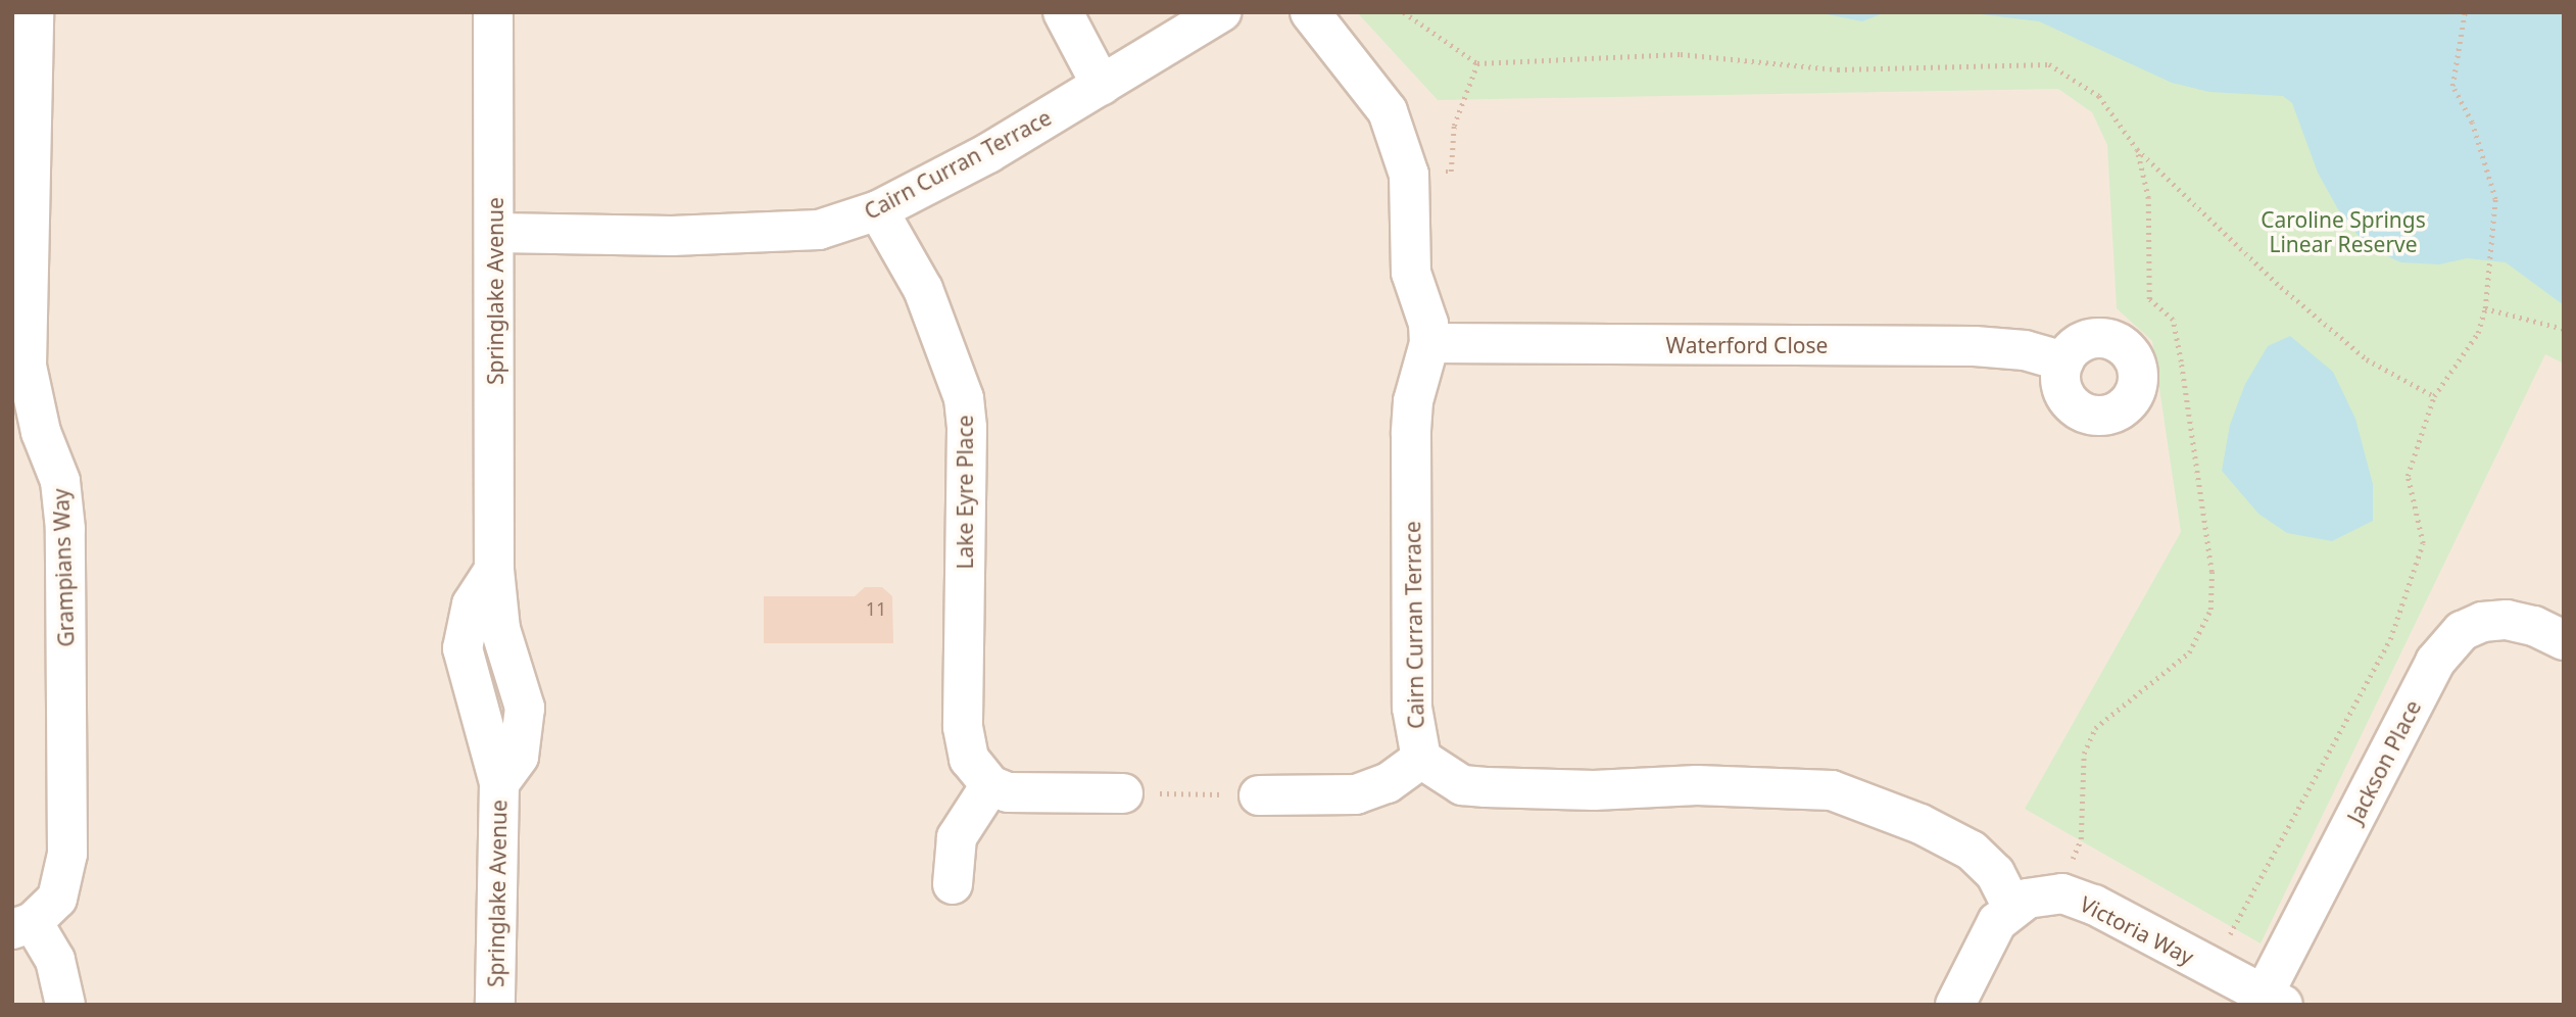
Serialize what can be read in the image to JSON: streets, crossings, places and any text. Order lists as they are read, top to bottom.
{
  "streets": {
    "street": [
      "Cairn Curran Terrace",
      "Springlake Avenue",
      "Waterford Close",
      "Lake Eyre Place",
      "Grampians Way",
      "Jackson Place",
      "Victoria Way"
    ]
  },
  "crossings": [
    ["Cairn Curran Terrace", "Springlake Avenue"],
    ["Cairn Curran Terrace", "Waterford Close"],
    ["Cairn Curran Terrace", "Lake Eyre Place"],
    ["Cairn Curran Terrace", "Victoria Way"],
    ["Jackson Place", "Victoria Way"]
  ],
  "parks": ["Caroline Springs Linear Reserve"],
  "house_numbers": ["11"]
}
